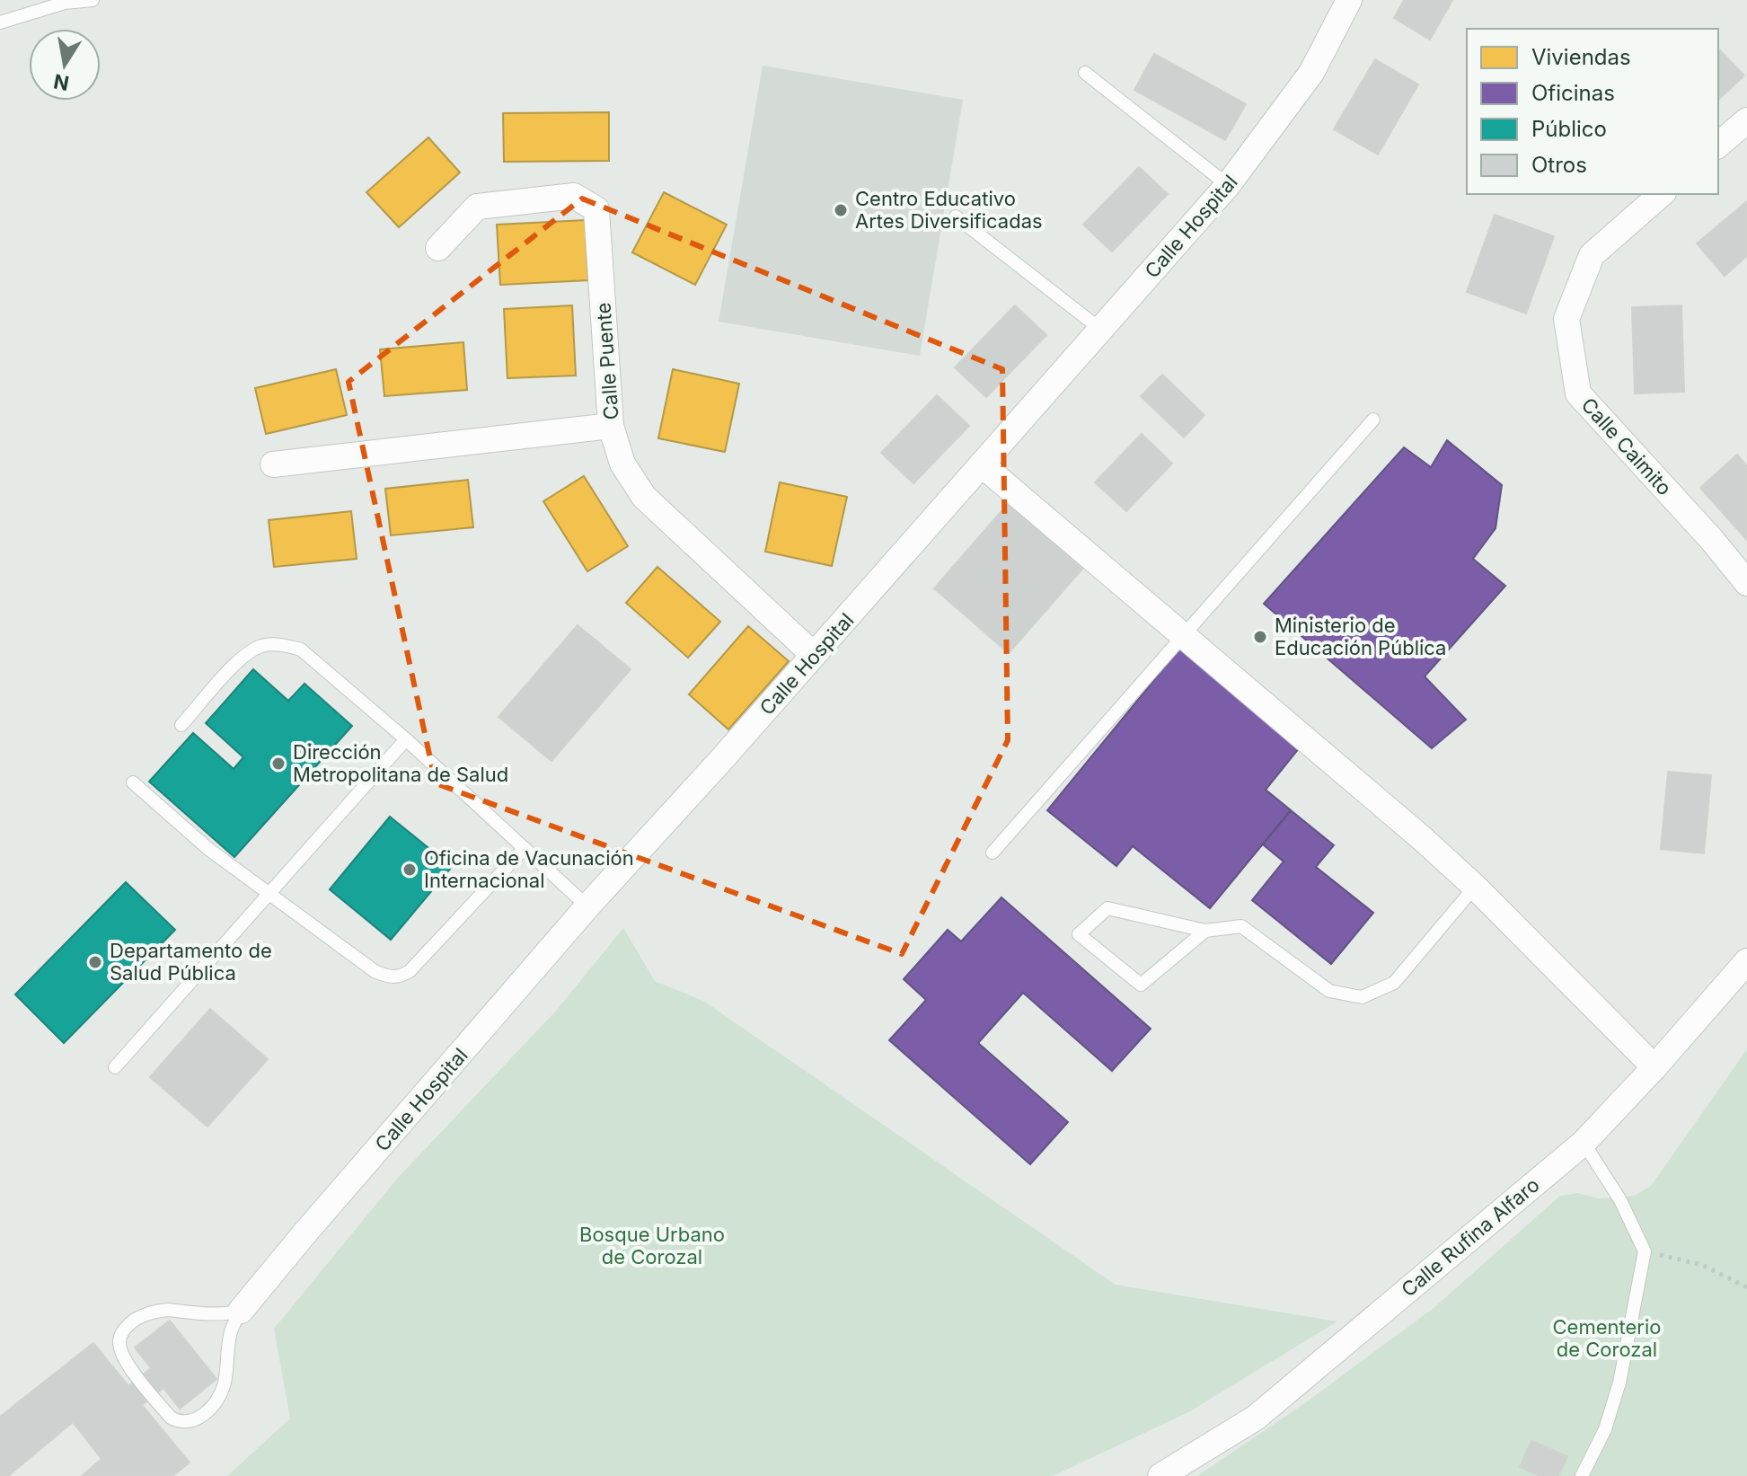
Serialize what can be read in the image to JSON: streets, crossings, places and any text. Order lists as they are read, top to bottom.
{
  "streets": {
    "street": [
      "Calle Hospital",
      "Calle Puente",
      "Calle Caimito",
      "Calle Rufina Alfaro"
    ]
  },
  "crossings": [
    ["Calle Hospital", "Calle Puente"]
  ],
  "parks": ["Bosque Urbano de Corozal", "Cementerio de Corozal"],
  "places": [
    "Centro Educativo Artes Diversificadas",
    "Ministerio de Educación Pública",
    "Dirección Metropolitana de Salud",
    "Oficina de Vacunación Internacional",
    "Departamento de Salud Pública"
  ],
  "legend": [
    "Viviendas",
    "Oficinas",
    "Público",
    "Otros"
  ],
  "north": "bottom"
}
